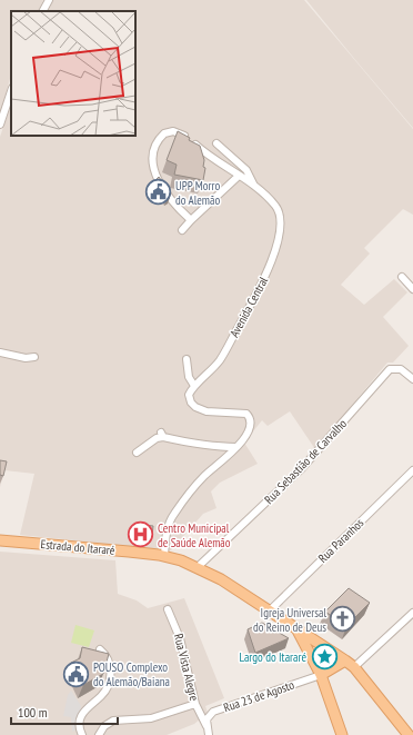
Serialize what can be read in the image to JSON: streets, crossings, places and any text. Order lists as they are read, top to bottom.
{
  "streets": {
    "main road": ["Estrada do Itararé"],
    "street": [
      "Avenida Central",
      "Rua Sebastião de Carvalho",
      "Rua Paranhos",
      "Rua Vista Alegre",
      "Rua 23 de Agosto"
    ]
  },
  "crossings": [
    ["Rua Sebastião de Carvalho", "Estrada do Itararé"],
    ["Rua Paranhos", "Estrada do Itararé"],
    ["Rua Vista Alegre", "Rua 23 de Agosto"]
  ],
  "places": {
    "public building": ["UPP Morro do Alemão", "POUSO Complexo do Alemão/Baiana"],
    "hospital": ["Centro Municipal de Saúde Alemão"],
    "church": ["Igreja Universal do Reino de Deus"],
    "place": ["Largo do Itararé"]
  },
  "scale_bar": "100 m"
}
